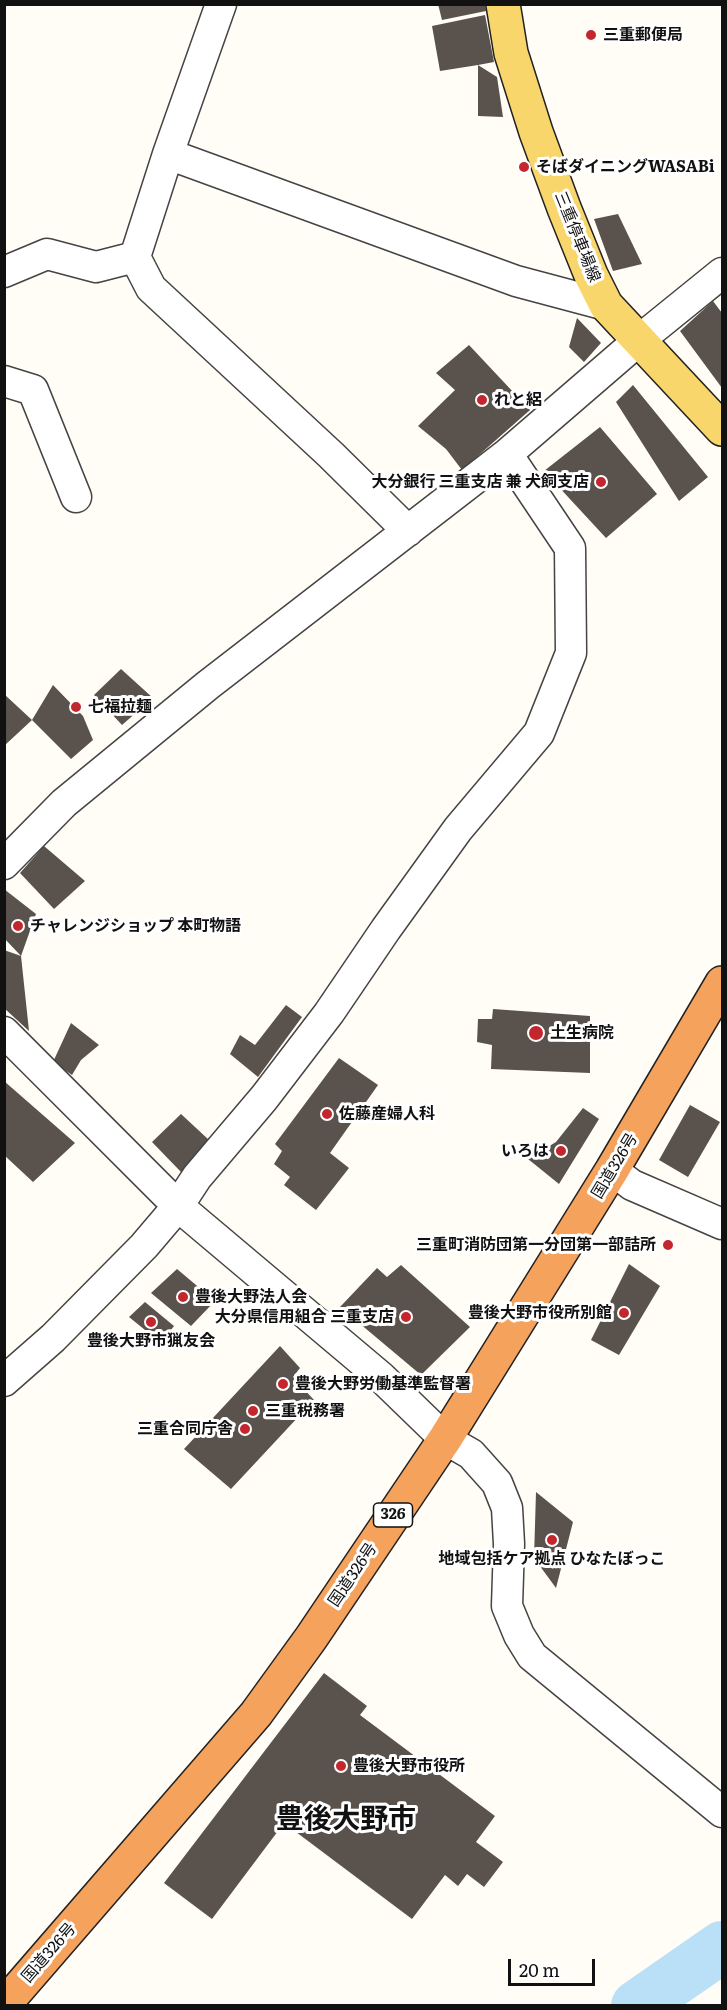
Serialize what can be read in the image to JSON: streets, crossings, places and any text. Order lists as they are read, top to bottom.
{
  "streets": {
    "highway": ["国道326号", "326"],
    "main road": ["三重停車場線"]
  },
  "districts": ["豊後大野市"],
  "places": [
    "三重郵便局",
    "そばダイニングWASABi",
    "れと絽",
    "大分銀行 三重支店 兼 犬飼支店",
    "七福拉麺",
    "チャレンジショップ 本町物語",
    "土生病院",
    "佐藤産婦人科",
    "いろは",
    "三重町消防団第一分団第一部詰所",
    "豊後大野法人会",
    "豊後大野市役所別館",
    "大分県信用組合 三重支店",
    "豊後大野市猟友会",
    "豊後大野労働基準監督署",
    "三重税務署",
    "三重合同庁舎",
    "地域包括ケア拠点 ひなたぼっこ",
    "豊後大野市役所"
  ],
  "scale_bar": "20 m"
}
